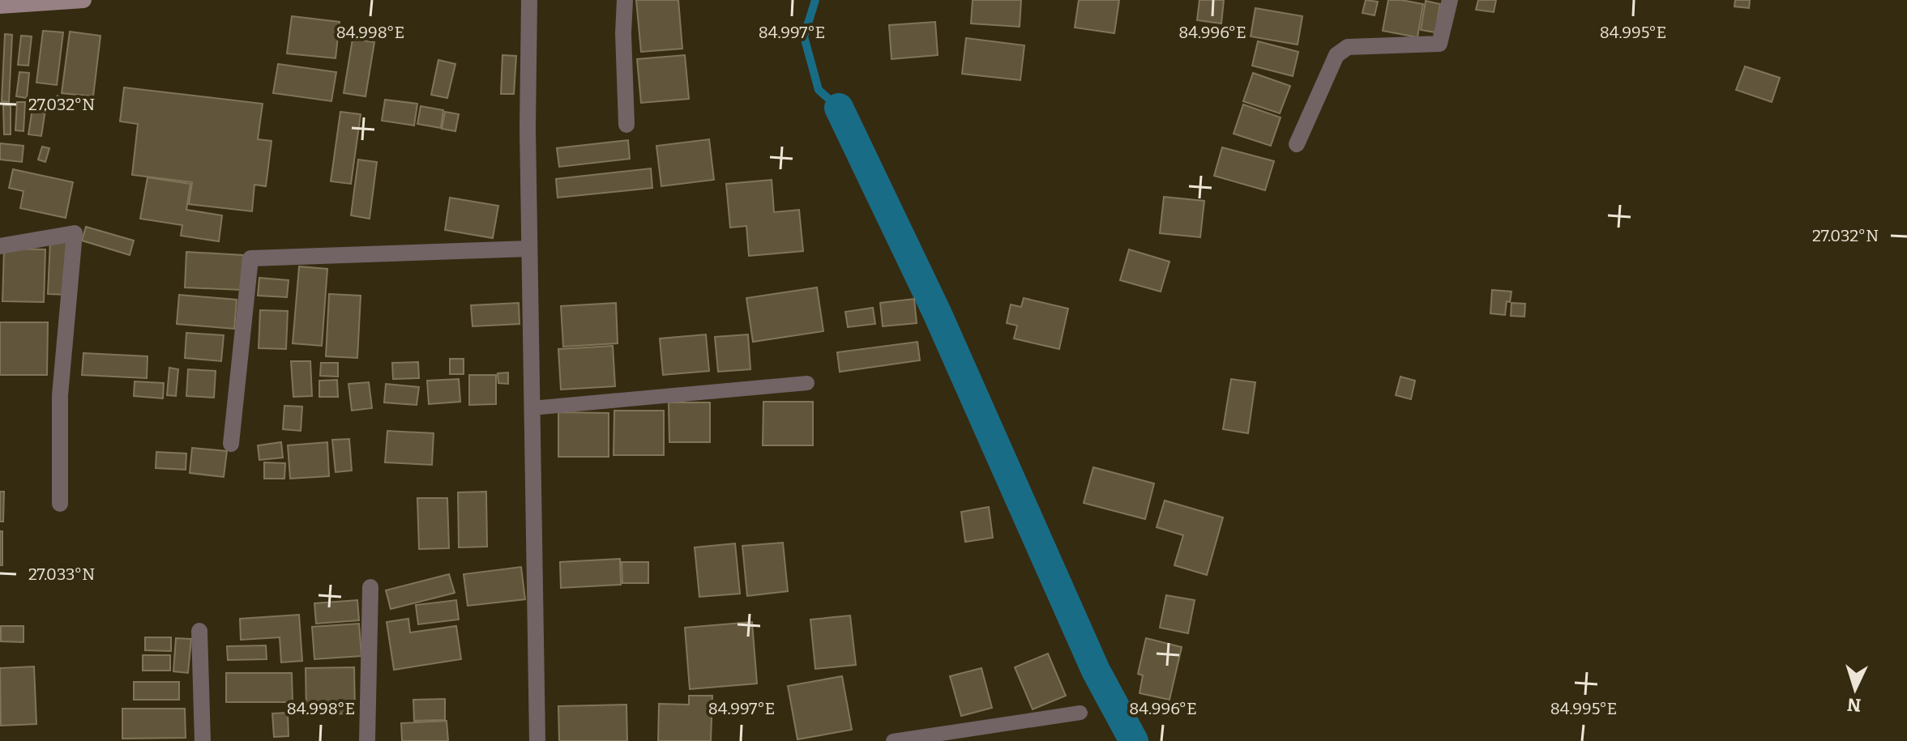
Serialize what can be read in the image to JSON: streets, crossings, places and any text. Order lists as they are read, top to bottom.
{
  "north": "bottom",
  "coordinates": [
    "84.998°E",
    "84.997°E",
    "84.996°E",
    "84.995°E",
    "27.032°N",
    "27.033°N"
  ]
}
